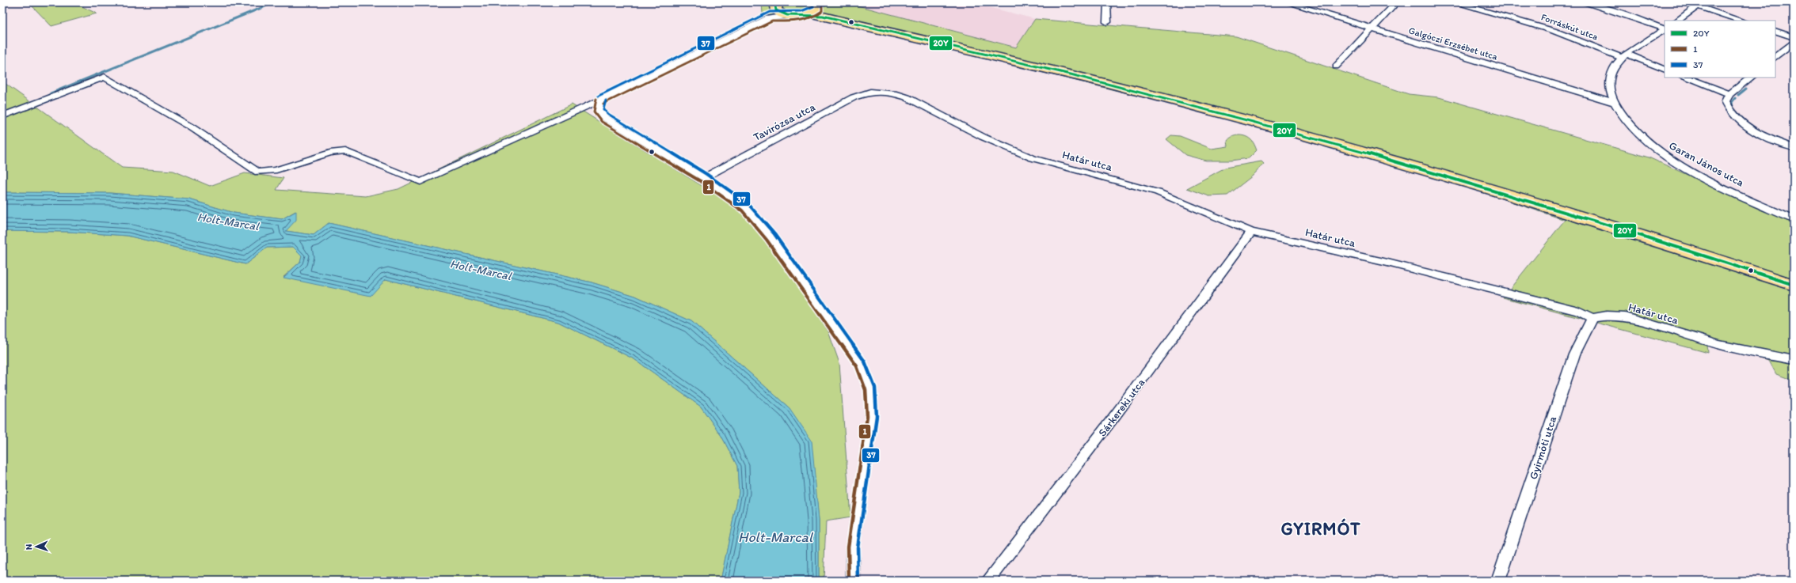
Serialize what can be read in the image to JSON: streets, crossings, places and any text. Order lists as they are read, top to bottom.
{
  "streets": {
    "street": [
      "Forráskút utca",
      "Galgóczi Erzsébet utca",
      "Tavirózsa utca",
      "Határ utca",
      "Garan János utca",
      "Sárkereki utca",
      "Gyirmóti utca"
    ]
  },
  "crossings": [
    ["Forráskút utca", "Garan János utca"],
    ["Galgóczi Erzsébet utca", "Garan János utca"],
    ["Tavirózsa utca", "Határ utca"],
    ["Határ utca", "Sárkereki utca"],
    ["Határ utca", "Gyirmóti utca"]
  ],
  "districts": ["GYIRMÓT"],
  "water": ["Holt-Marcal"],
  "lines": ["transit line 20Y", "transit line 1", "transit line 37"],
  "legend": ["20Y", "1", "37"],
  "north": "left"
}
